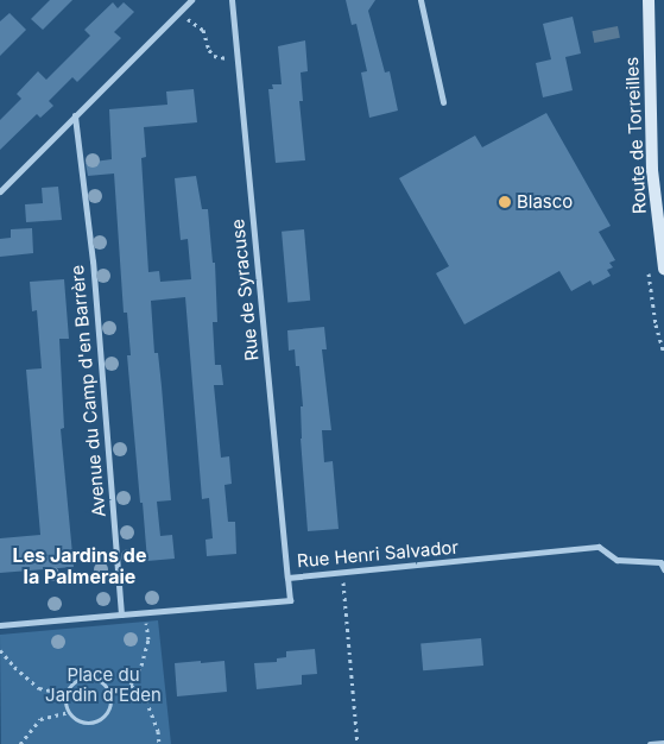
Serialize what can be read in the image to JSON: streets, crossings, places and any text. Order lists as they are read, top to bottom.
{
  "streets": {
    "main road": ["Route de Torreilles"],
    "street": ["Rue de Syracuse", "Avenue du Camp d'en Barrère", "Rue Henri Salvador"]
  },
  "crossings": [
    ["Rue de Syracuse", "Rue Henri Salvador"],
    ["Avenue du Camp d'en Barrère", "Rue Henri Salvador"]
  ],
  "districts": ["Les Jardins de la Palmeraie"],
  "parks": ["Place du Jardin d'Eden"],
  "places": ["Blasco"]
}
